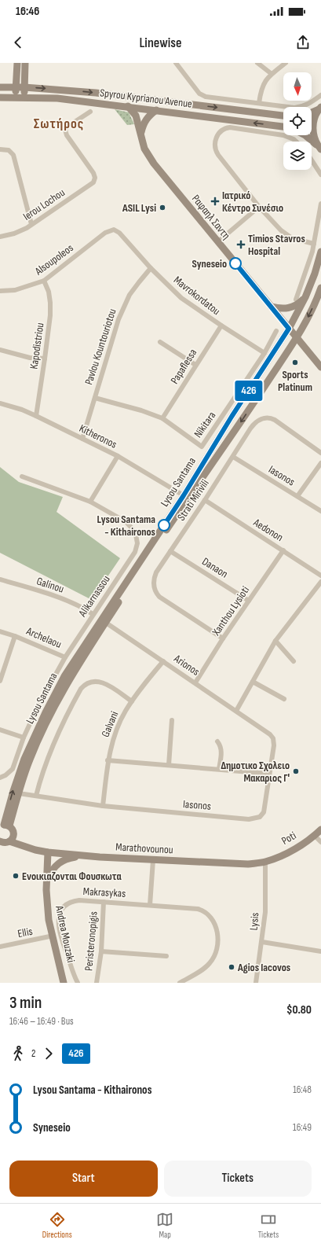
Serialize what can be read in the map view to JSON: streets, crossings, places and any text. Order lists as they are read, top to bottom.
{
  "streets": {
    "main road": [
      "Spyrou Kyprianou Avenue",
      "Ραφαηλ Σαντη",
      "Lysou Santama",
      "Poti",
      "Marathovounou",
      "Andrea Mouzaki"
    ],
    "street": [
      "Ierou Lochou",
      "Alsoupoleos",
      "Mavrokordatou",
      "Kapodistriou",
      "Pavlou Kountouriotou",
      "Papaflessa",
      "Nikitara",
      "Kitheronos",
      "Iasonos",
      "Strati Mirivili",
      "Aedonon",
      "Danaon",
      "Galinou",
      "Alikarnassou",
      "Xanthou Lysioti",
      "Archelaou",
      "Arionos",
      "Galvani",
      "Makrasykas",
      "Lysis",
      "Ellis",
      "Peristeronopigis"
    ]
  },
  "crossings": [
    ["Spyrou Kyprianou Avenue", "Ραφαηλ Σαντη"],
    ["Ραφαηλ Σαντη", "Lysou Santama"],
    ["Alsoupoleos", "Mavrokordatou"],
    ["Alsoupoleos", "Kapodistriou"],
    ["Mavrokordatou", "Pavlou Kountouriotou"],
    ["Mavrokordatou", "Papaflessa"],
    ["Mavrokordatou", "Nikitara"],
    ["Kapodistriou", "Kitheronos"],
    ["Pavlou Kountouriotou", "Nikitara"],
    ["Pavlou Kountouriotou", "Kitheronos"],
    ["Papaflessa", "Nikitara"],
    ["Kitheronos", "Lysou Santama"],
    ["Iasonos", "Lysou Santama"],
    ["Iasonos", "Strati Mirivili"],
    ["Iasonos", "Arionos"],
    ["Iasonos", "Galvani"],
    ["Lysou Santama", "Arionos"],
    ["Strati Mirivili", "Aedonon"],
    ["Strati Mirivili", "Danaon"],
    ["Strati Mirivili", "Xanthou Lysioti"],
    ["Aedonon", "Xanthou Lysioti"],
    ["Danaon", "Xanthou Lysioti"],
    ["Galinou", "Alikarnassou"],
    ["Alikarnassou", "Archelaou"],
    ["Xanthou Lysioti", "Arionos"],
    ["Arionos", "Galvani"],
    ["Poti", "Marathovounou"],
    ["Poti", "Lysis"],
    ["Marathovounou", "Lysis"],
    ["Marathovounou", "Andrea Mouzaki"],
    ["Makrasykas", "Peristeronopigis"],
    ["Ellis", "Andrea Mouzaki"]
  ],
  "districts": ["Σωτήρος"],
  "places": {
    "health": ["Ιατρικό Κέντρο Συνέσιο", "Timios Stavros Hospital"],
    "other": [
      "ASIL Lysi",
      "Syneseio",
      "Sports Platinum",
      "Lysou Santama - Kithaironos",
      "Δημοτικο Σχολειο Μακαριος Γ'",
      "Ενοικιαζονται Φουσκωτα",
      "Agios Iacovos"
    ]
  },
  "lines": ["bus line 426"],
  "north": "bottom",
  "page": {
    "status": "16:46",
    "header": "Linewise",
    "on_map": "426",
    "heading": ["3 min", "16:46 – 16:49 · Bus", "$0.80"],
    "legs": ["2", "426"],
    "list": [
      {
        "name": "Lysou Santama - Kithaironos",
        "value": "16:48"
      },
      {
        "name": "Syneseio",
        "value": "16:49"
      }
    ],
    "buttons": ["Start", "Tickets"],
    "tabs": ["Directions", "Map", "Tickets"]
  }
}
